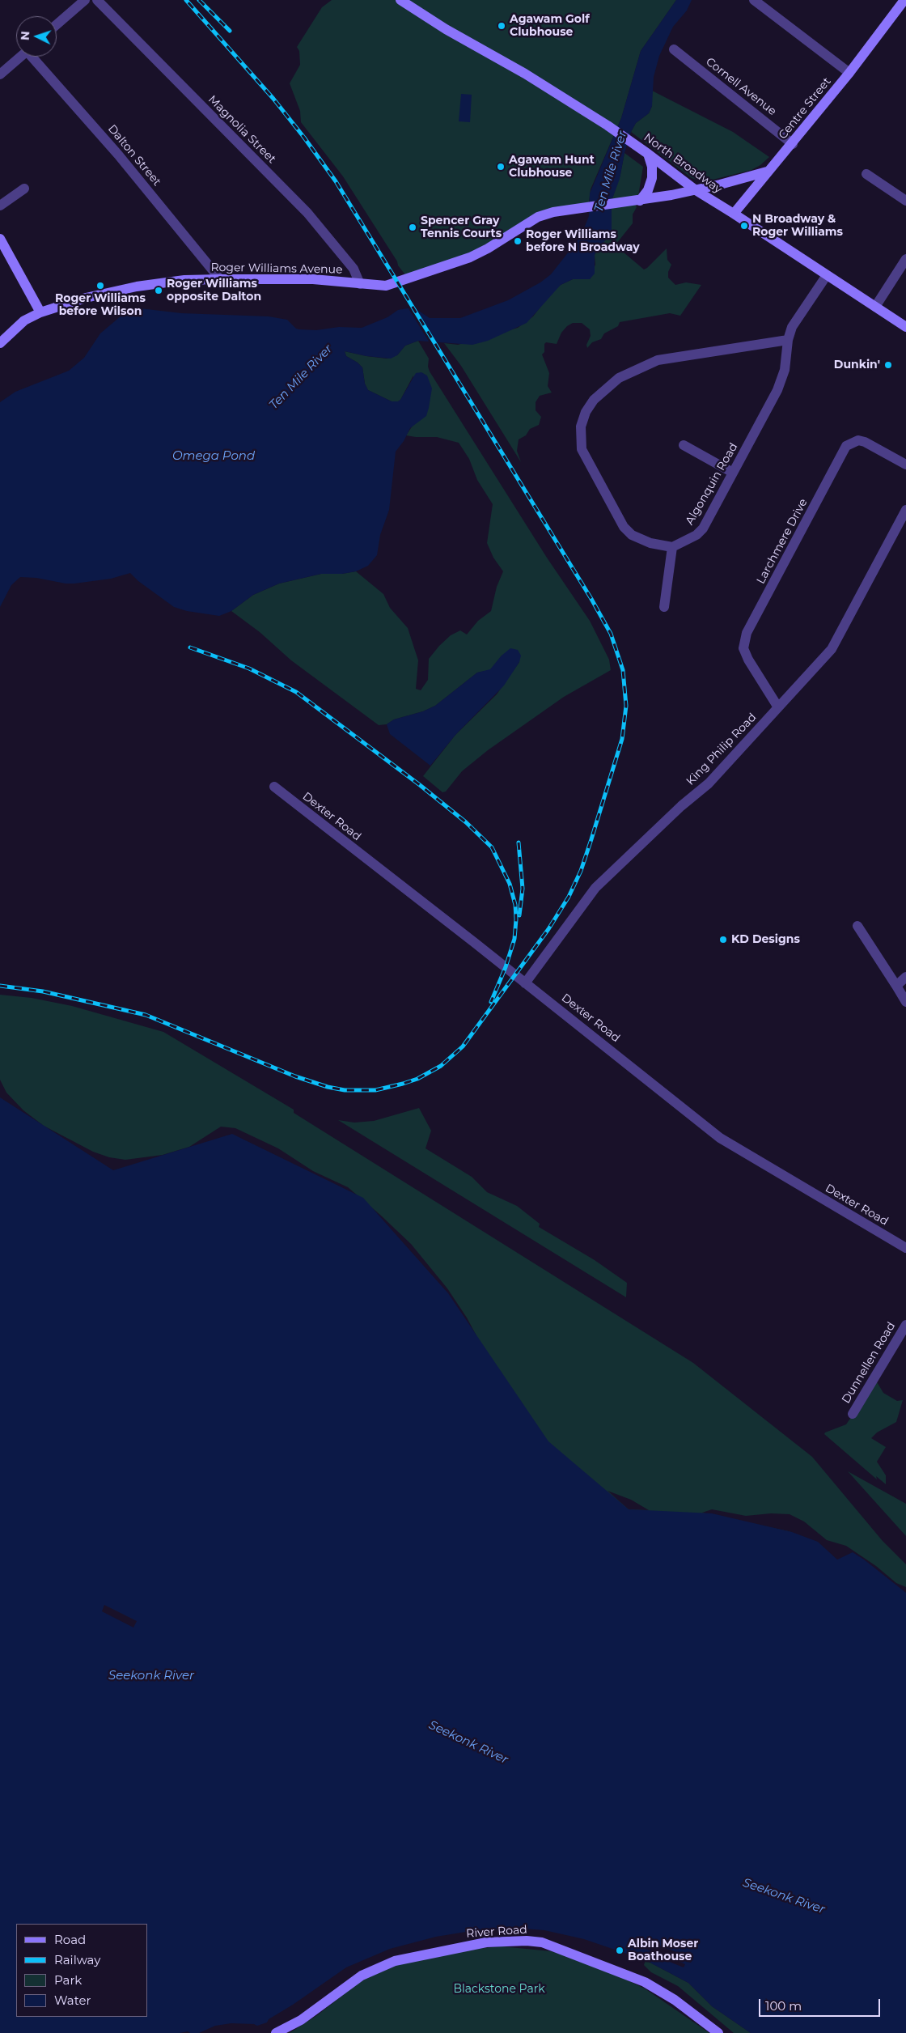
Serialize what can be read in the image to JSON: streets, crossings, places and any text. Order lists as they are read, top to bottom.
{
  "streets": {
    "main road": [
      "Centre Street",
      "North Broadway",
      "Roger Williams Avenue",
      "River Road"
    ],
    "street": [
      "Cornell Avenue",
      "Magnolia Street",
      "Dalton Street",
      "Algonquin Road",
      "Larchmere Drive",
      "King Philip Road",
      "Dexter Road",
      "Dunnellen Road"
    ]
  },
  "crossings": [
    ["Cornell Avenue", "Centre Street"],
    ["Centre Street", "North Broadway"],
    ["Magnolia Street", "Roger Williams Avenue"],
    ["Dalton Street", "Roger Williams Avenue"],
    ["North Broadway", "Roger Williams Avenue"],
    ["North Broadway", "Algonquin Road"],
    ["Larchmere Drive", "King Philip Road"],
    ["King Philip Road", "Dexter Road"]
  ],
  "water": ["Ten Mile River", "Omega Pond", "Seekonk River"],
  "parks": ["Blackstone Park"],
  "places": [
    "Agawam Golf Clubhouse",
    "Agawam Hunt Clubhouse",
    "N Broadway & Roger Williams",
    "Spencer Gray Tennis Courts",
    "Roger Williams before N Broadway",
    "Roger Williams before Wilson",
    "Roger Williams opposite Dalton",
    "Dunkin'",
    "KD Designs",
    "Albin Moser Boathouse"
  ],
  "legend": [
    "Road",
    "Railway",
    "Park",
    "Water"
  ],
  "scale_bar": "100 m",
  "north": "left"
}
